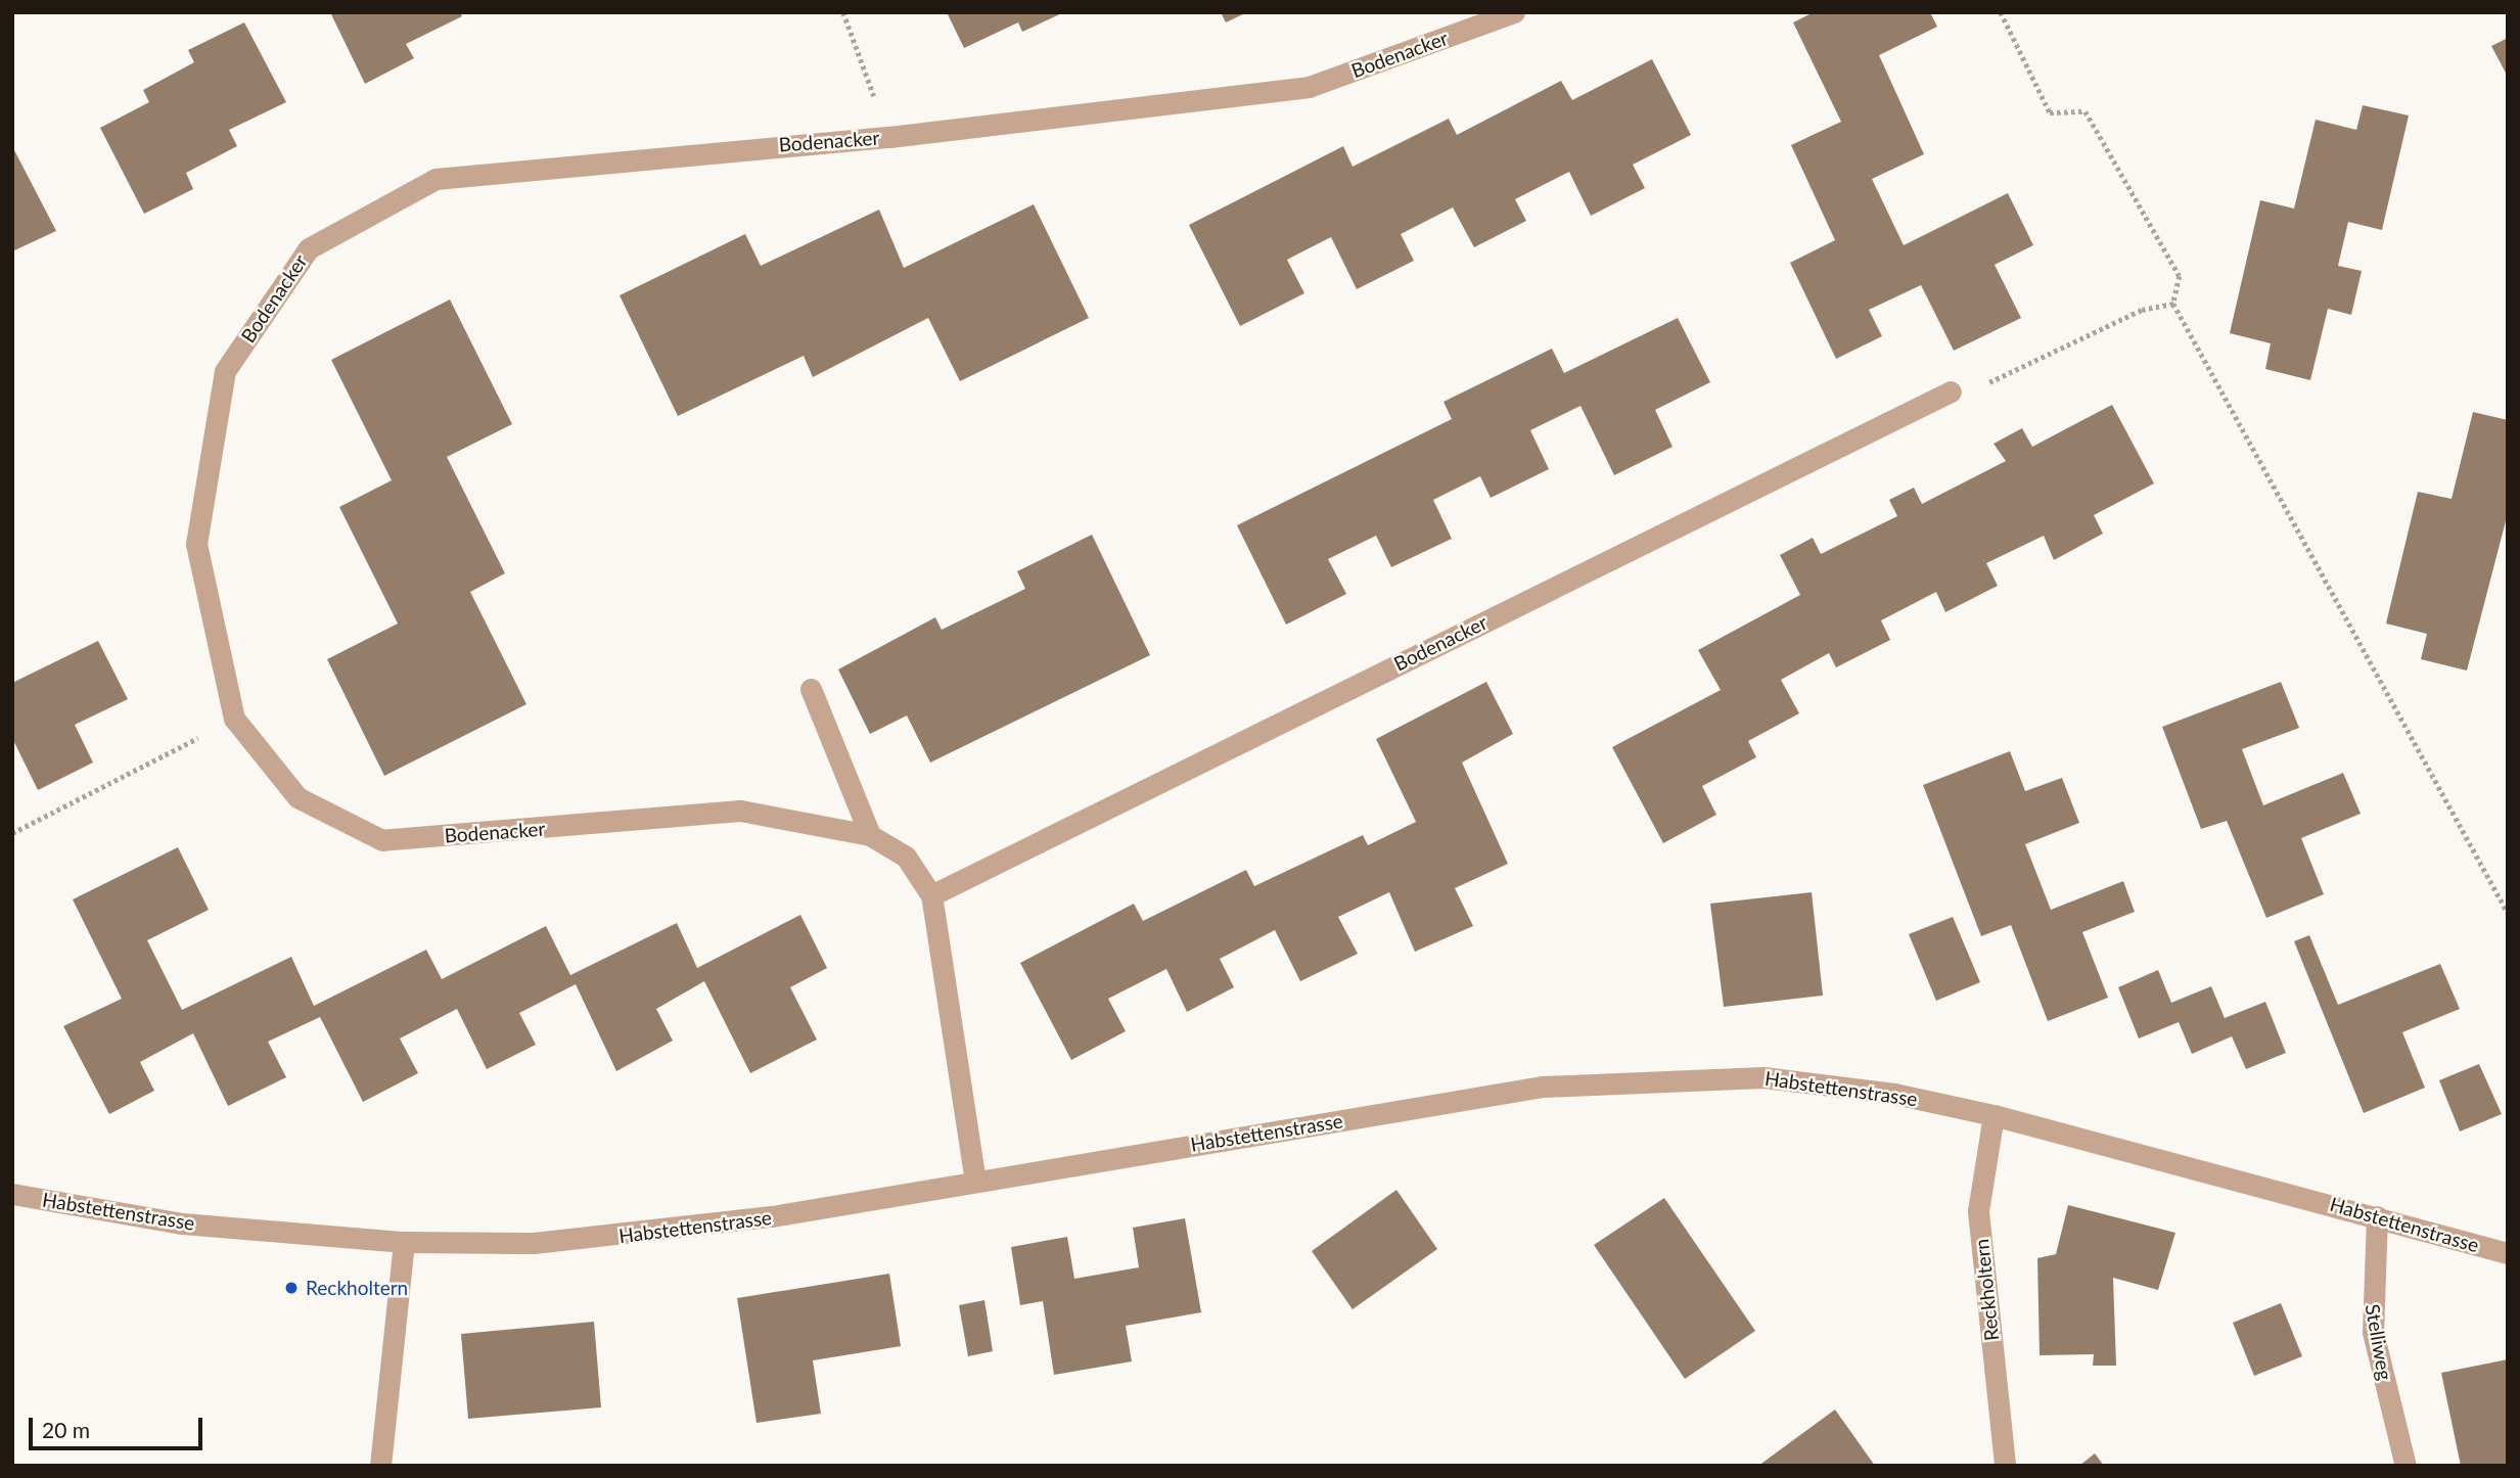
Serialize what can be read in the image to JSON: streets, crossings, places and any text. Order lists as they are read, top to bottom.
{
  "streets": {
    "street": [
      "Bodenacker",
      "Habstettenstrasse",
      "Reckholtern",
      "Stelliweg"
    ]
  },
  "crossings": [
    ["Bodenacker", "Habstettenstrasse"],
    ["Habstettenstrasse", "Reckholtern"],
    ["Habstettenstrasse", "Stelliweg"]
  ],
  "places": ["Reckholtern"],
  "scale_bar": "20 m"
}
